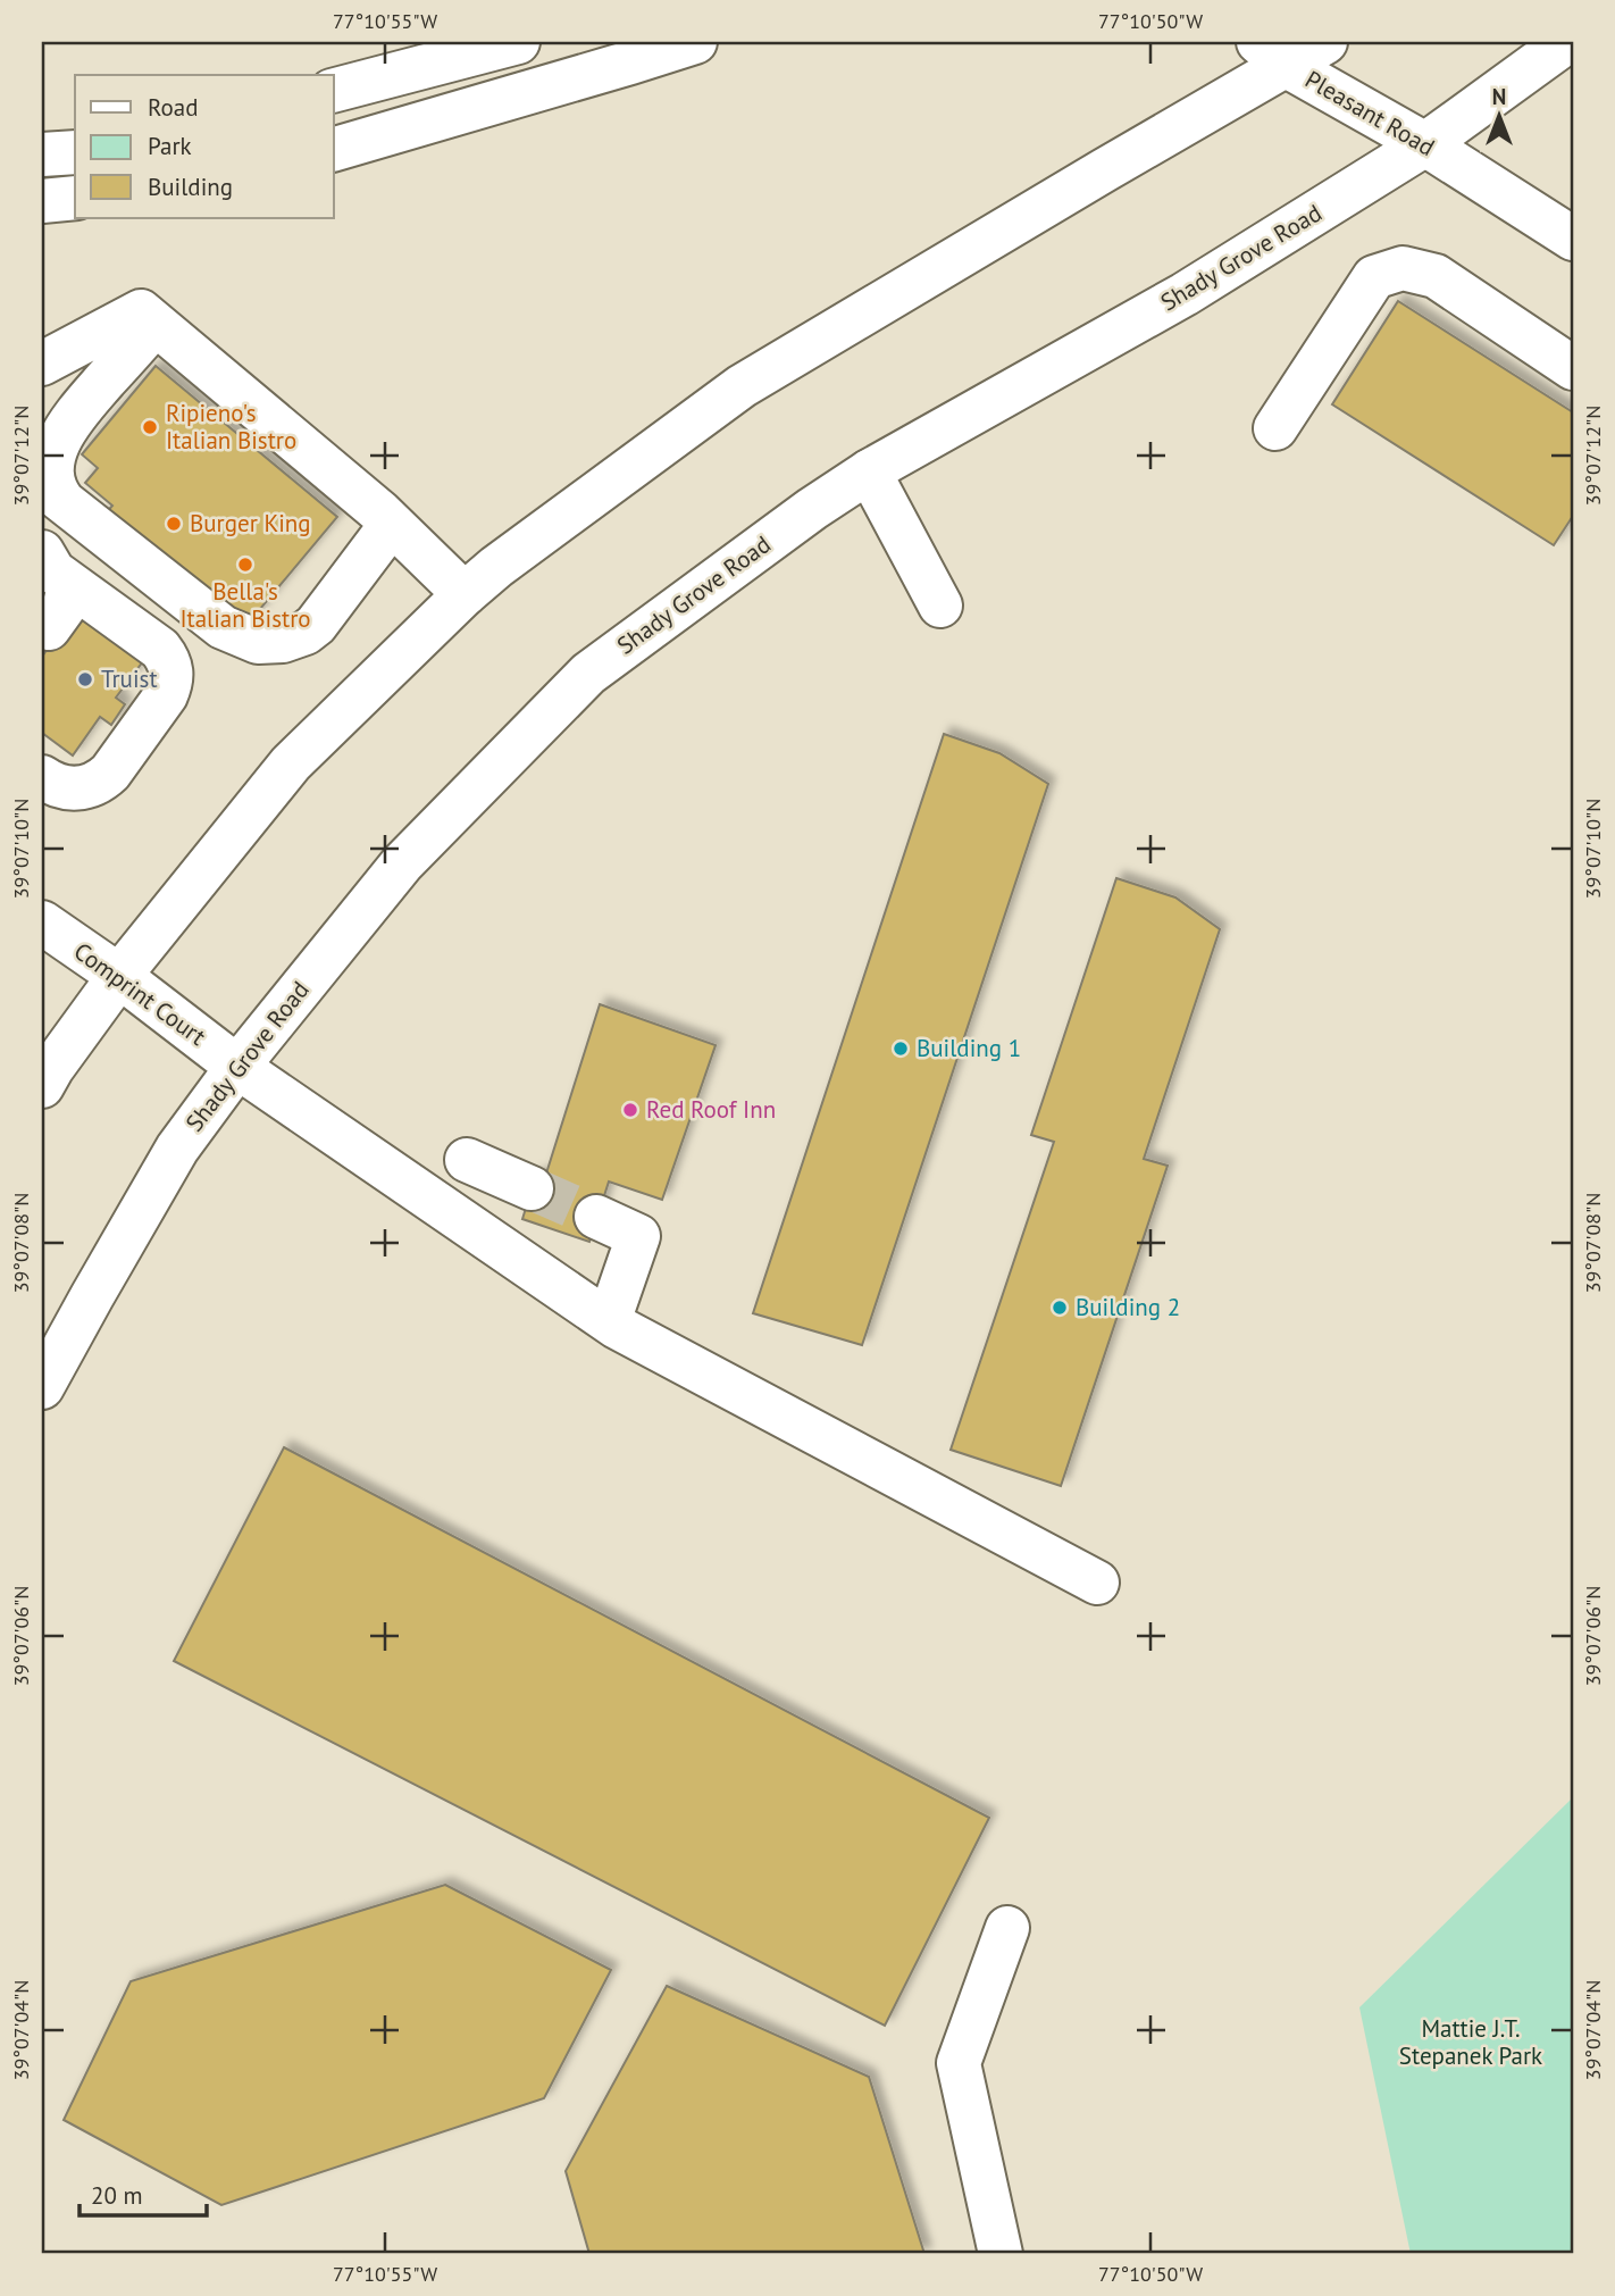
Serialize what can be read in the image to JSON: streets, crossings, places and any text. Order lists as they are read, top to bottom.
{
  "streets": {
    "main road": ["Pleasant Road", "Shady Grove Road", "Comprint Court"]
  },
  "crossings": [
    ["Pleasant Road", "Shady Grove Road"],
    ["Shady Grove Road", "Comprint Court"]
  ],
  "parks": ["Mattie J.T. Stepanek Park"],
  "places": [
    "Ripieno's Italian Bistro",
    "Burger King",
    "Bella's Italian Bistro",
    "Truist",
    "Building 1",
    "Red Roof Inn",
    "Building 2"
  ],
  "legend": ["Road", "Park", "Building"],
  "scale_bar": "20 m",
  "north": "top",
  "coordinates": [
    "77°10'55\"W",
    "77°10'50\"W",
    "39°07'12\"N",
    "39°07'10\"N",
    "39°07'08\"N",
    "39°07'06\"N",
    "39°07'04\"N"
  ]
}
